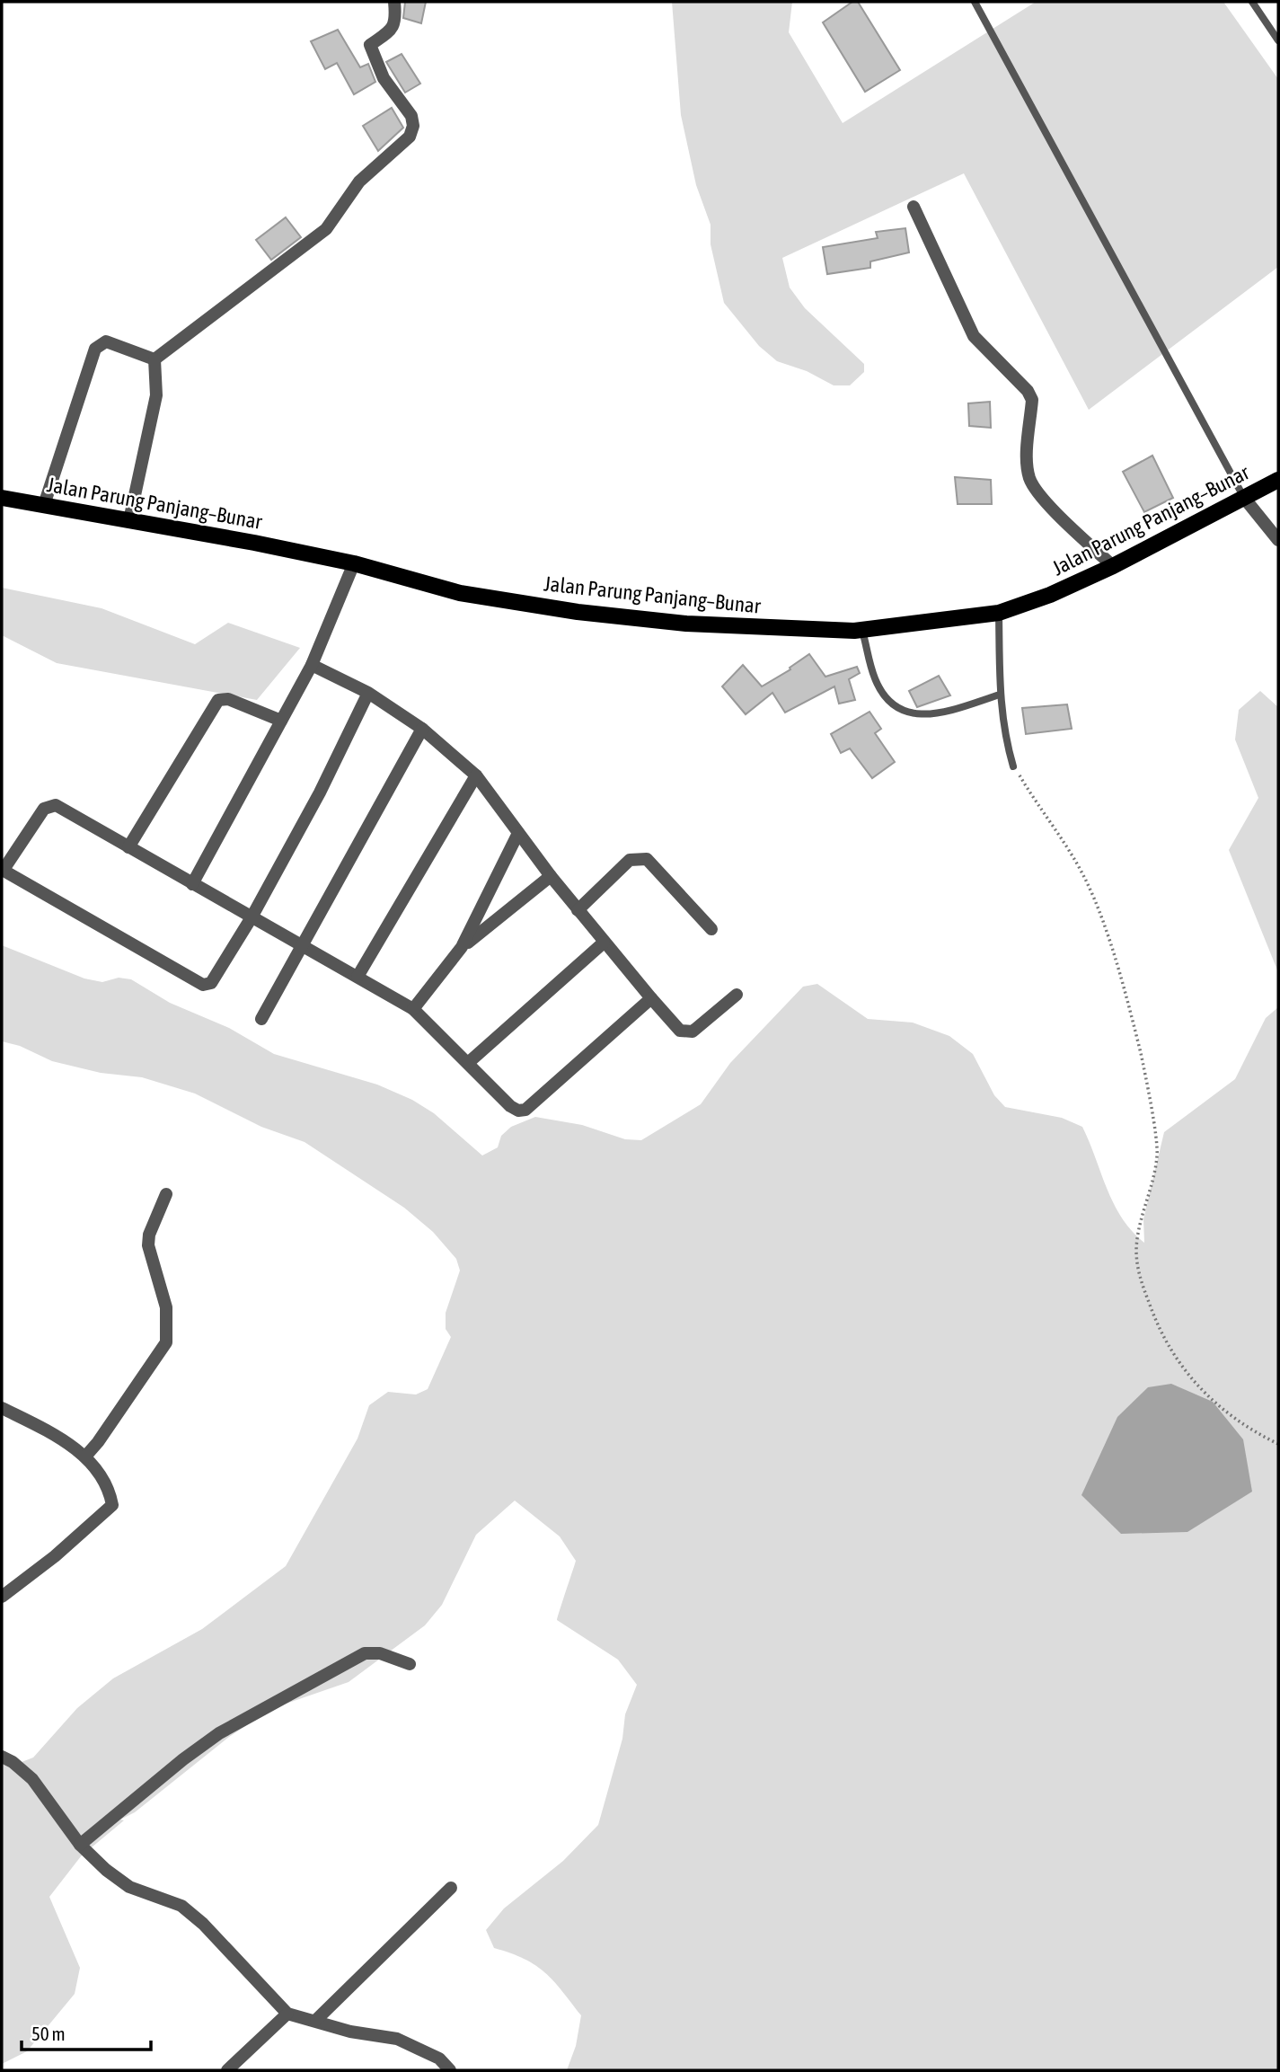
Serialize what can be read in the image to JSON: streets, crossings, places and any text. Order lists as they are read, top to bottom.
{
  "streets": {
    "main road": ["Jalan Parung Panjang–Bunar"]
  },
  "scale_bar": "50 m"
}
